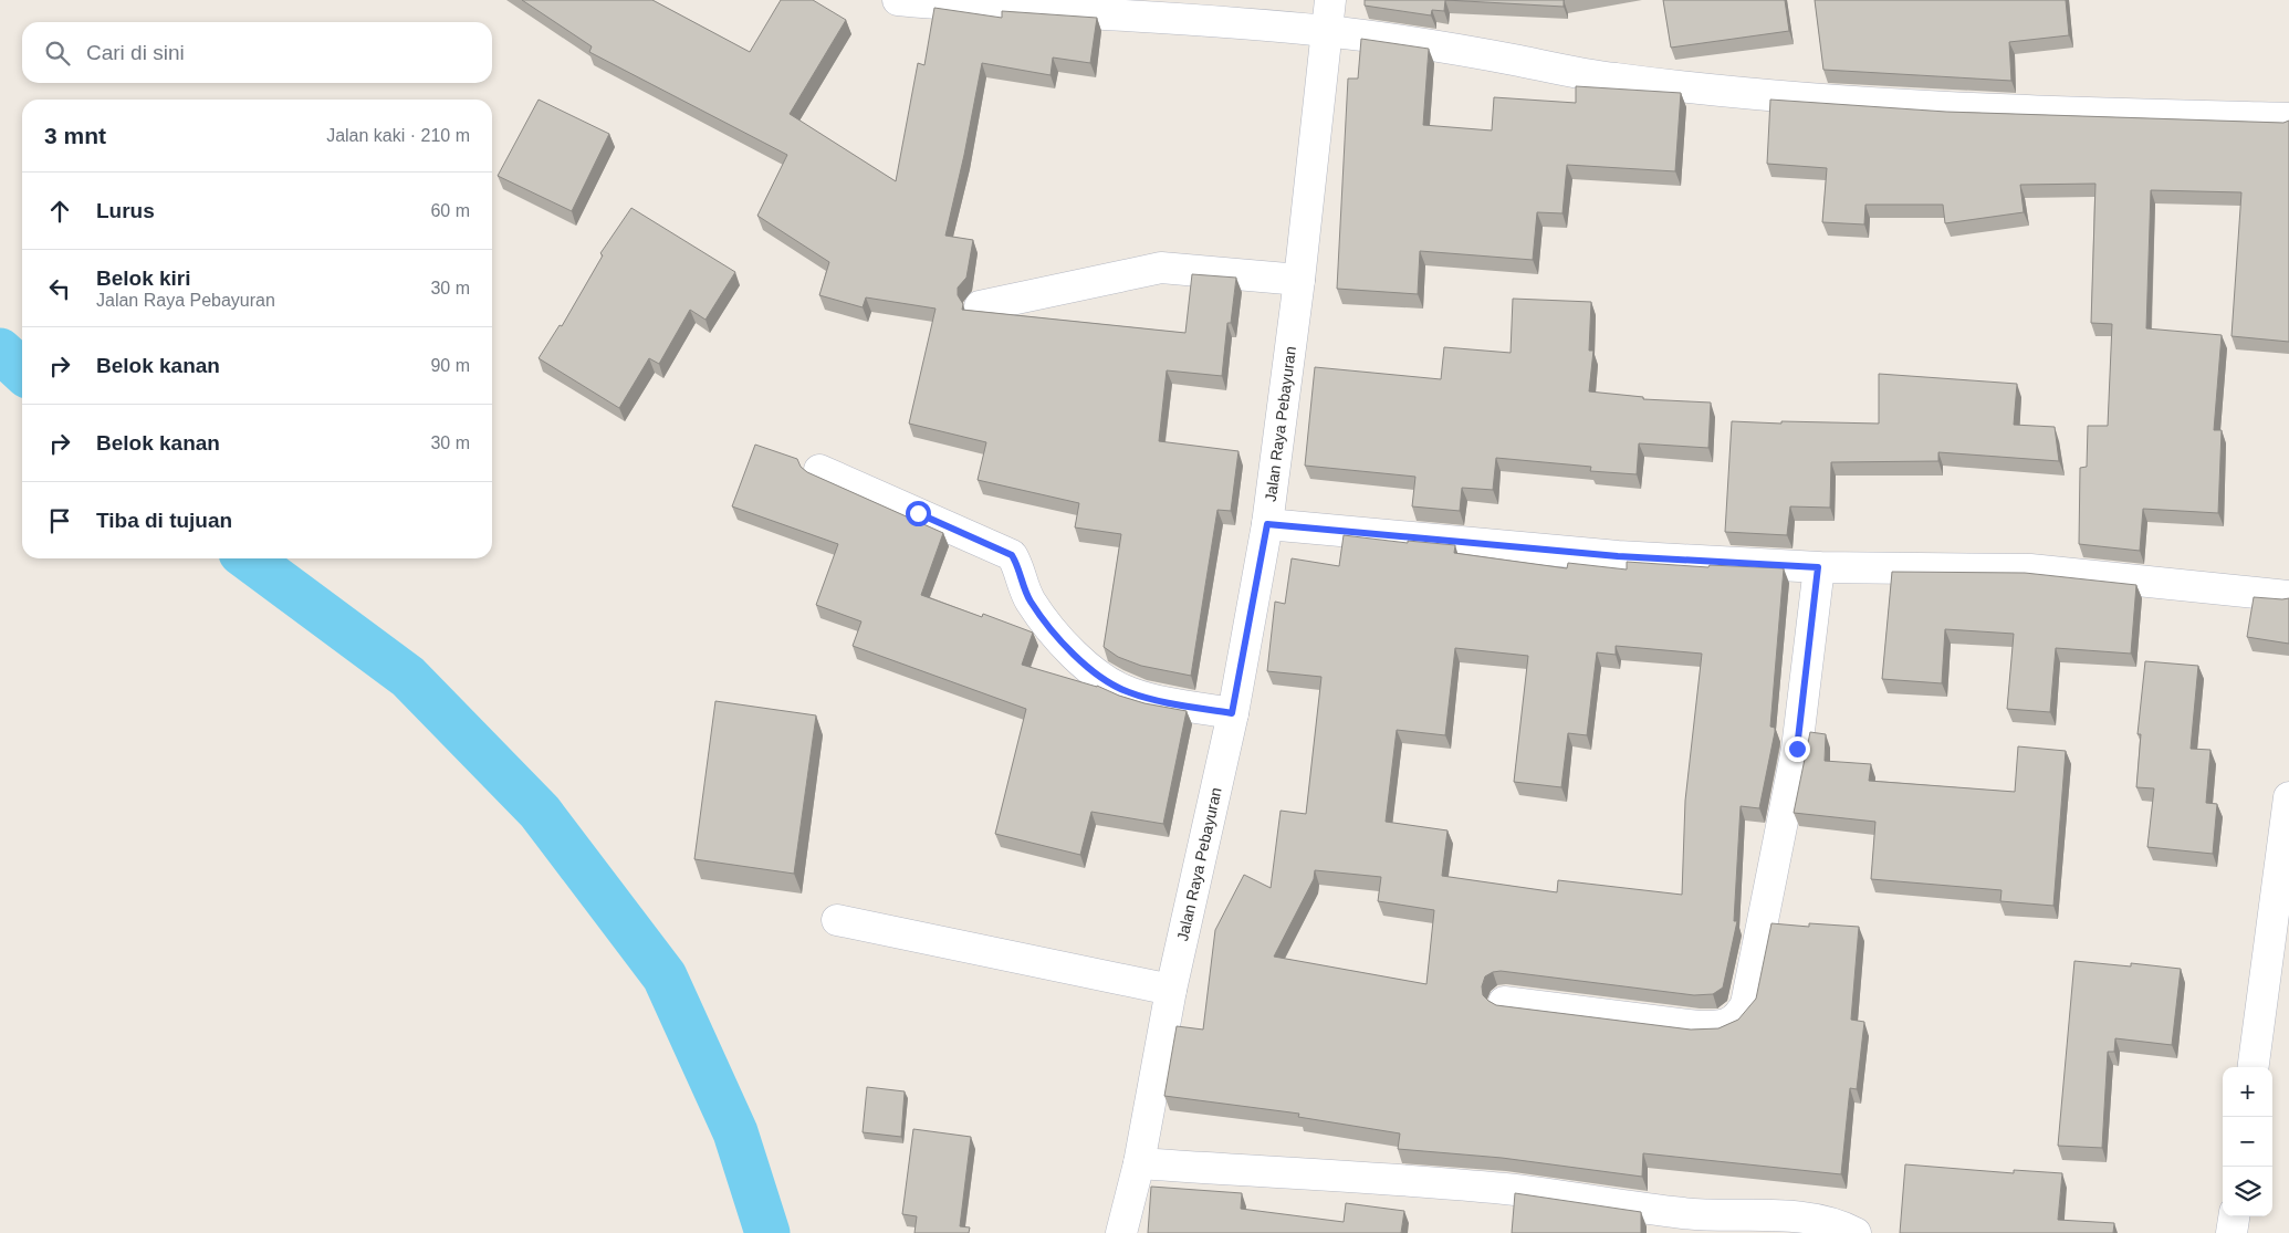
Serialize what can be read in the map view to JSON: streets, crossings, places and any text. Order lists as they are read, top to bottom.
{
  "streets": {
    "street": ["Jalan Raya Pebayuran"]
  },
  "page": {
    "search": "Cari di sini",
    "heading": ["3 mnt", "Jalan kaki · 210 m"],
    "list": [
      ["Lurus", "60 m"],
      ["Belok kiri", "Jalan Raya Pebayuran", "30 m"],
      ["Belok kanan", "90 m"],
      ["Belok kanan", "30 m"],
      "Tiba di tujuan"
    ],
    "map_buttons": ["+", "−"]
  }
}
